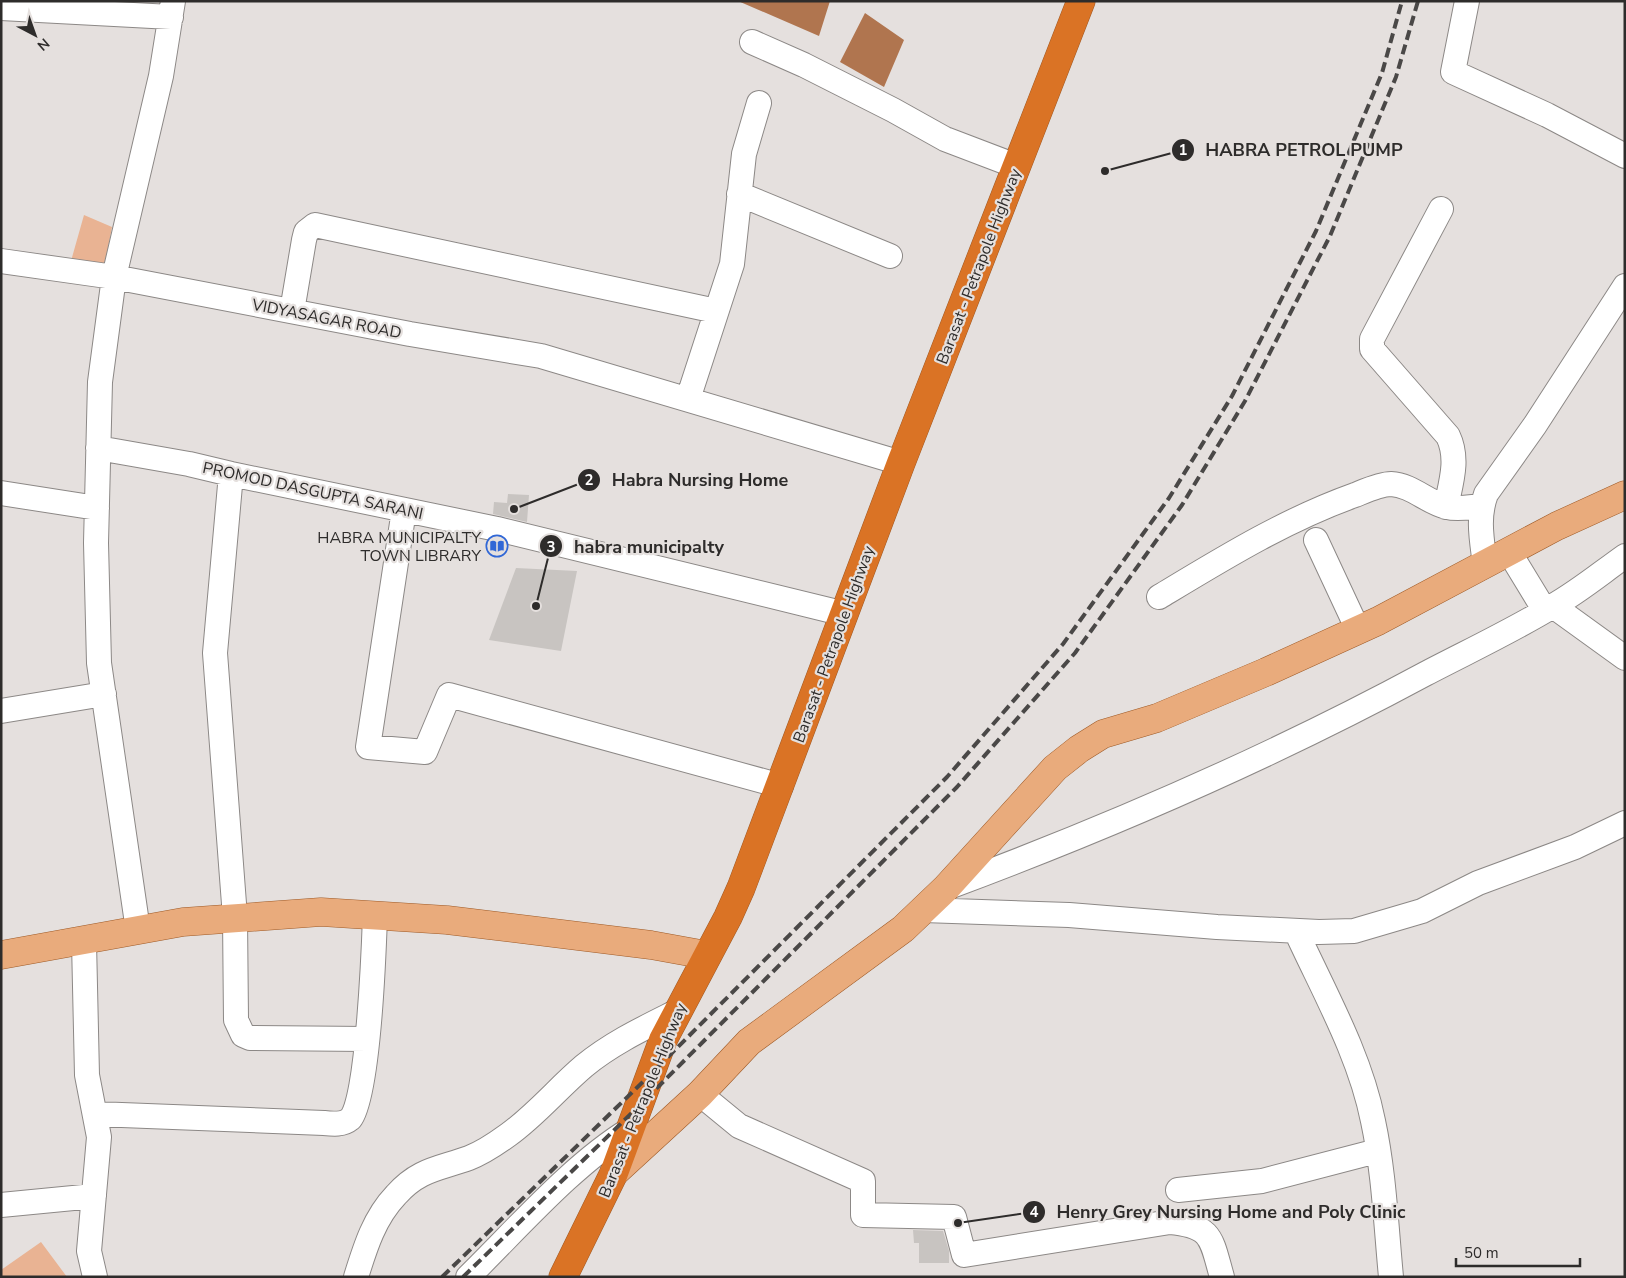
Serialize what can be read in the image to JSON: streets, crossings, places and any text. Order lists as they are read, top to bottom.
{
  "streets": {
    "highway": ["Barasat - Petrapole Highway"],
    "street": ["VIDYASAGAR ROAD", "PROMOD DASGUPTA SARANI"]
  },
  "crossings": [
    ["Barasat - Petrapole Highway", "VIDYASAGAR ROAD"],
    ["Barasat - Petrapole Highway", "PROMOD DASGUPTA SARANI"]
  ],
  "places": {
    "other": [
      "HABRA PETROL PUMP",
      "Habra Nursing Home",
      "habra municipalty",
      "Henry Grey Nursing Home and Poly Clinic"
    ],
    "library": ["HABRA MUNICIPALTY TOWN LIBRARY"]
  },
  "scale_bar": "50 m",
  "north": "bottom right"
}
